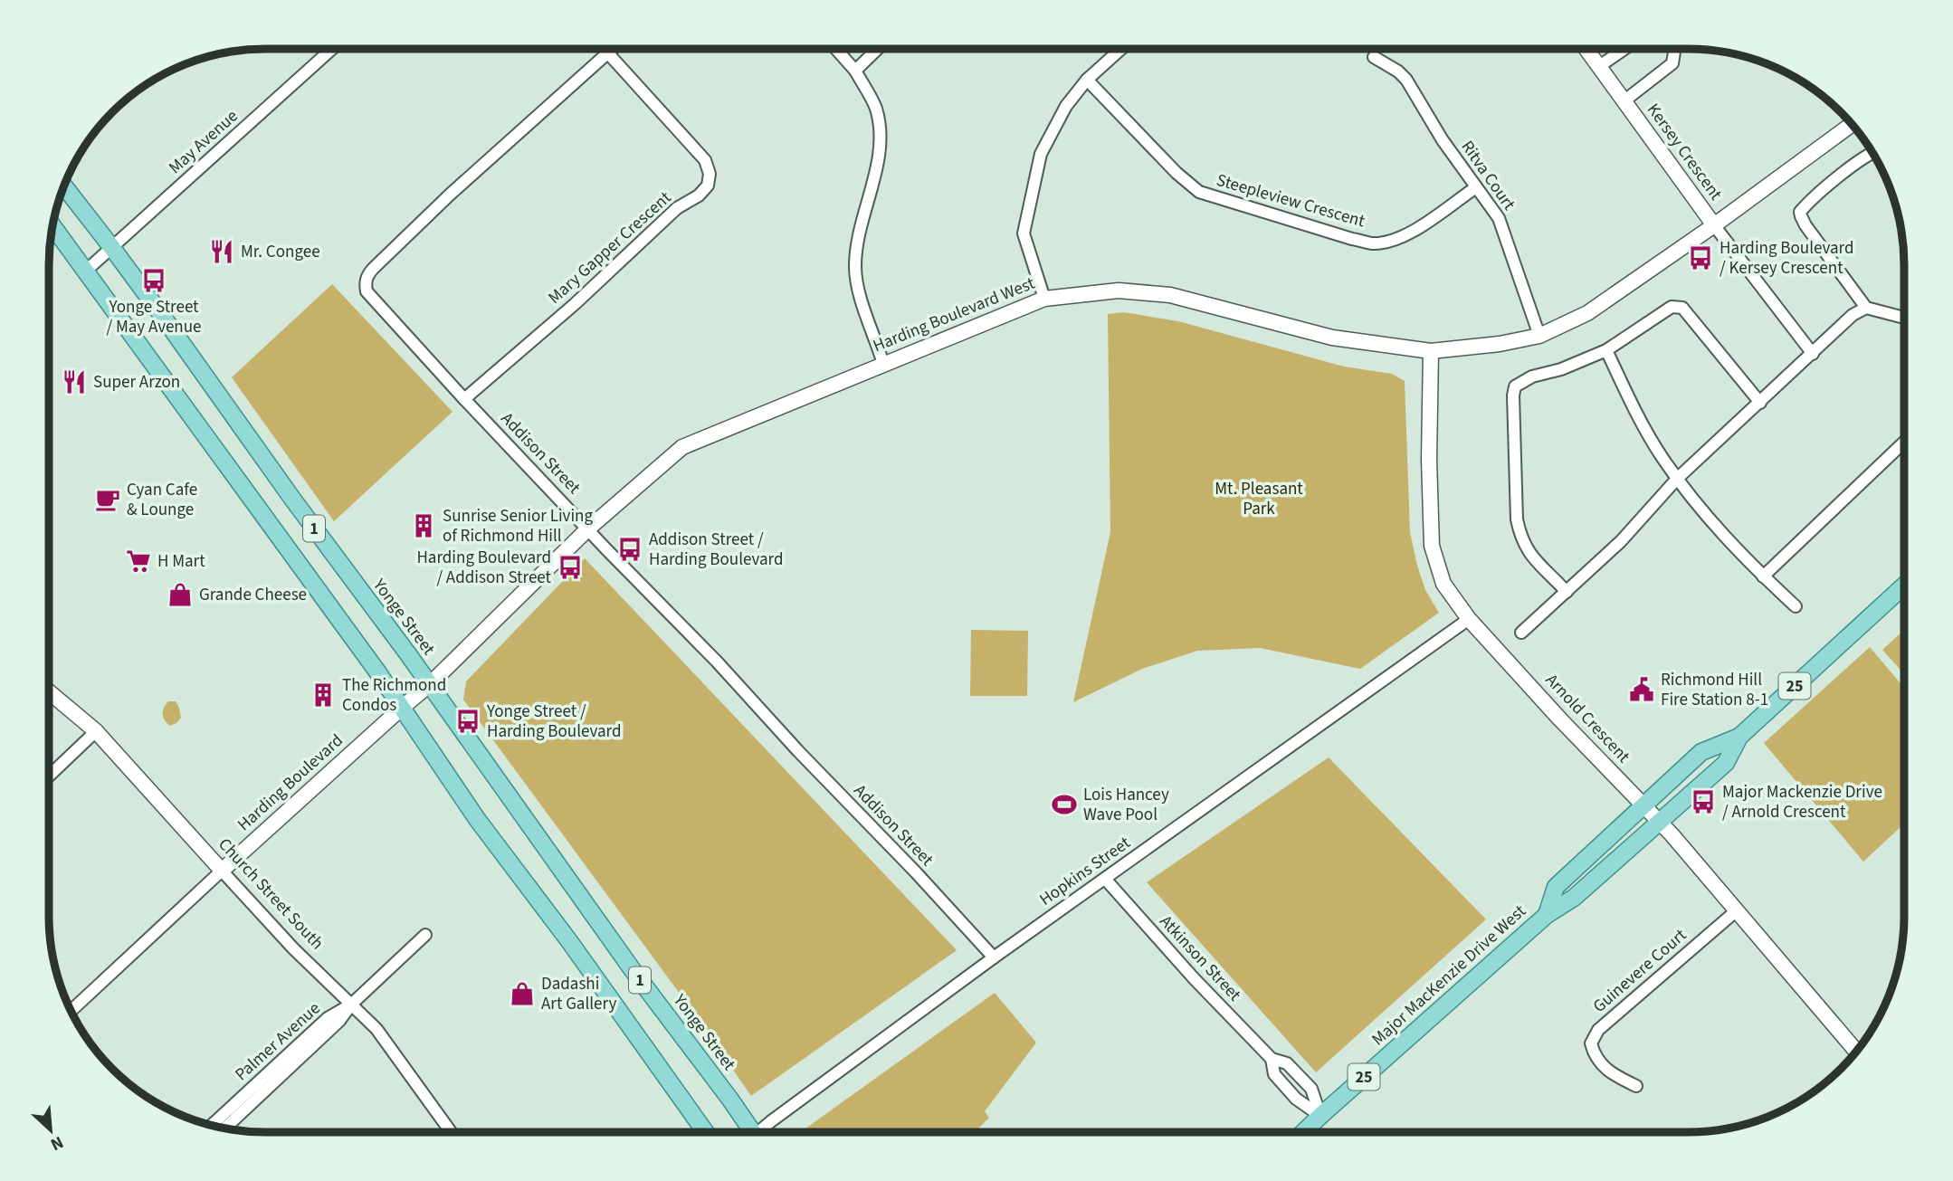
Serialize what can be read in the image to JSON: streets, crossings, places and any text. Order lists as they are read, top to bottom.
{
  "streets": {
    "main road": [
      "1",
      "Yonge Street",
      "25",
      "Major MacKenzie Drive West"
    ],
    "street": [
      "May Avenue",
      "Kersey Crescent",
      "Ritva Court",
      "Steepleview Crescent",
      "Mary Gapper Crescent",
      "Harding Boulevard West",
      "Addison Street",
      "Arnold Crescent",
      "Harding Boulevard",
      "Hopkins Street",
      "Church Street South",
      "Atkinson Street",
      "Guinevere Court",
      "Palmer Avenue"
    ]
  },
  "crossings": [
    ["May Avenue", "1"],
    ["May Avenue", "Yonge Street"],
    ["Kersey Crescent", "Harding Boulevard West"],
    ["Ritva Court", "Steepleview Crescent"],
    ["Ritva Court", "Harding Boulevard West"],
    ["Mary Gapper Crescent", "Addison Street"],
    ["Harding Boulevard West", "Addison Street"],
    ["Harding Boulevard West", "Yonge Street"],
    ["Harding Boulevard West", "Arnold Crescent"],
    ["Harding Boulevard West", "Harding Boulevard"],
    ["Addison Street", "Hopkins Street"],
    ["1", "Harding Boulevard"],
    ["Yonge Street", "Harding Boulevard"],
    ["Arnold Crescent", "Hopkins Street"],
    ["Arnold Crescent", "Guinevere Court"],
    ["Arnold Crescent", "Major MacKenzie Drive West"],
    ["Harding Boulevard", "Church Street South"],
    ["Hopkins Street", "Atkinson Street"],
    ["Church Street South", "Palmer Avenue"],
    ["Atkinson Street", "Major MacKenzie Drive West"]
  ],
  "parks": ["Mt. Pleasant Park"],
  "places": {
    "restaurant": ["Mr. Congee", "Super Arzon"],
    "bus stop": [
      "Harding Boulevard / Kersey Crescent",
      "Yonge Street / May Avenue",
      "Addison Street / Harding Boulevard",
      "Harding Boulevard / Addison Street",
      "Yonge Street / Harding Boulevard",
      "Major Mackenzie Drive / Arnold Crescent"
    ],
    "cafe": ["Cyan Cafe & Lounge"],
    "building": ["Sunrise Senior Living of Richmond Hill", "The Richmond Condos"],
    "supermarket": ["H Mart"],
    "shop": ["Grande Cheese", "Dadashi Art Gallery"],
    "public building": ["Richmond Hill Fire Station 8-1"],
    "sports": ["Lois Hancey Wave Pool"]
  },
  "north": "bottom right"
}
